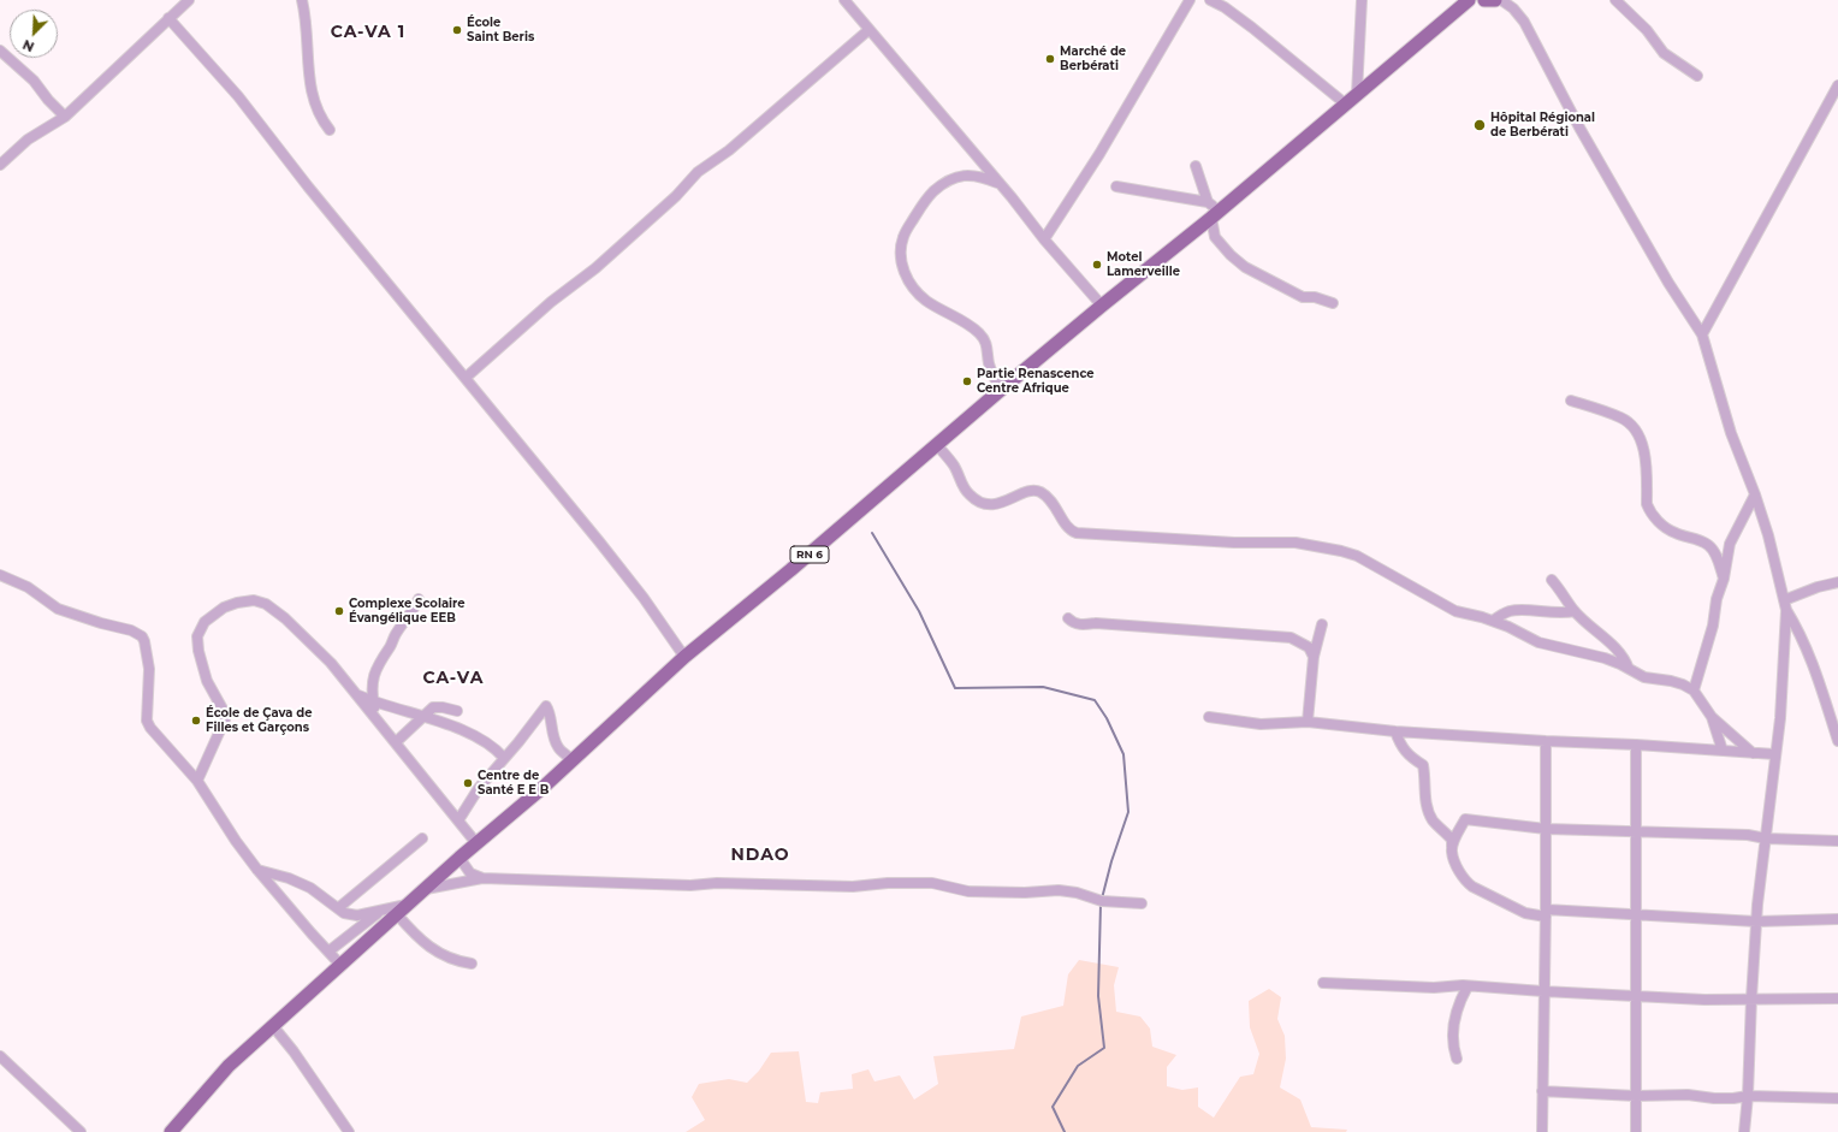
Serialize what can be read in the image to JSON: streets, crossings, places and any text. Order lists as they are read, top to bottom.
{
  "streets": {
    "main road": ["RN 6"]
  },
  "districts": ["CA-VA 1", "CA-VA", "NDAO"],
  "places": [
    "École Saint Beris",
    "Marché de Berbérati",
    "Hôpital Régional de Berbérati",
    "Motel Lamerveille",
    "Partie Renascence Centre Afrique",
    "Complexe Scolaire Évangélique EEB",
    "École de Çava de Filles et Garçons",
    "Centre de Santé E E B"
  ],
  "north": "bottom left"
}
